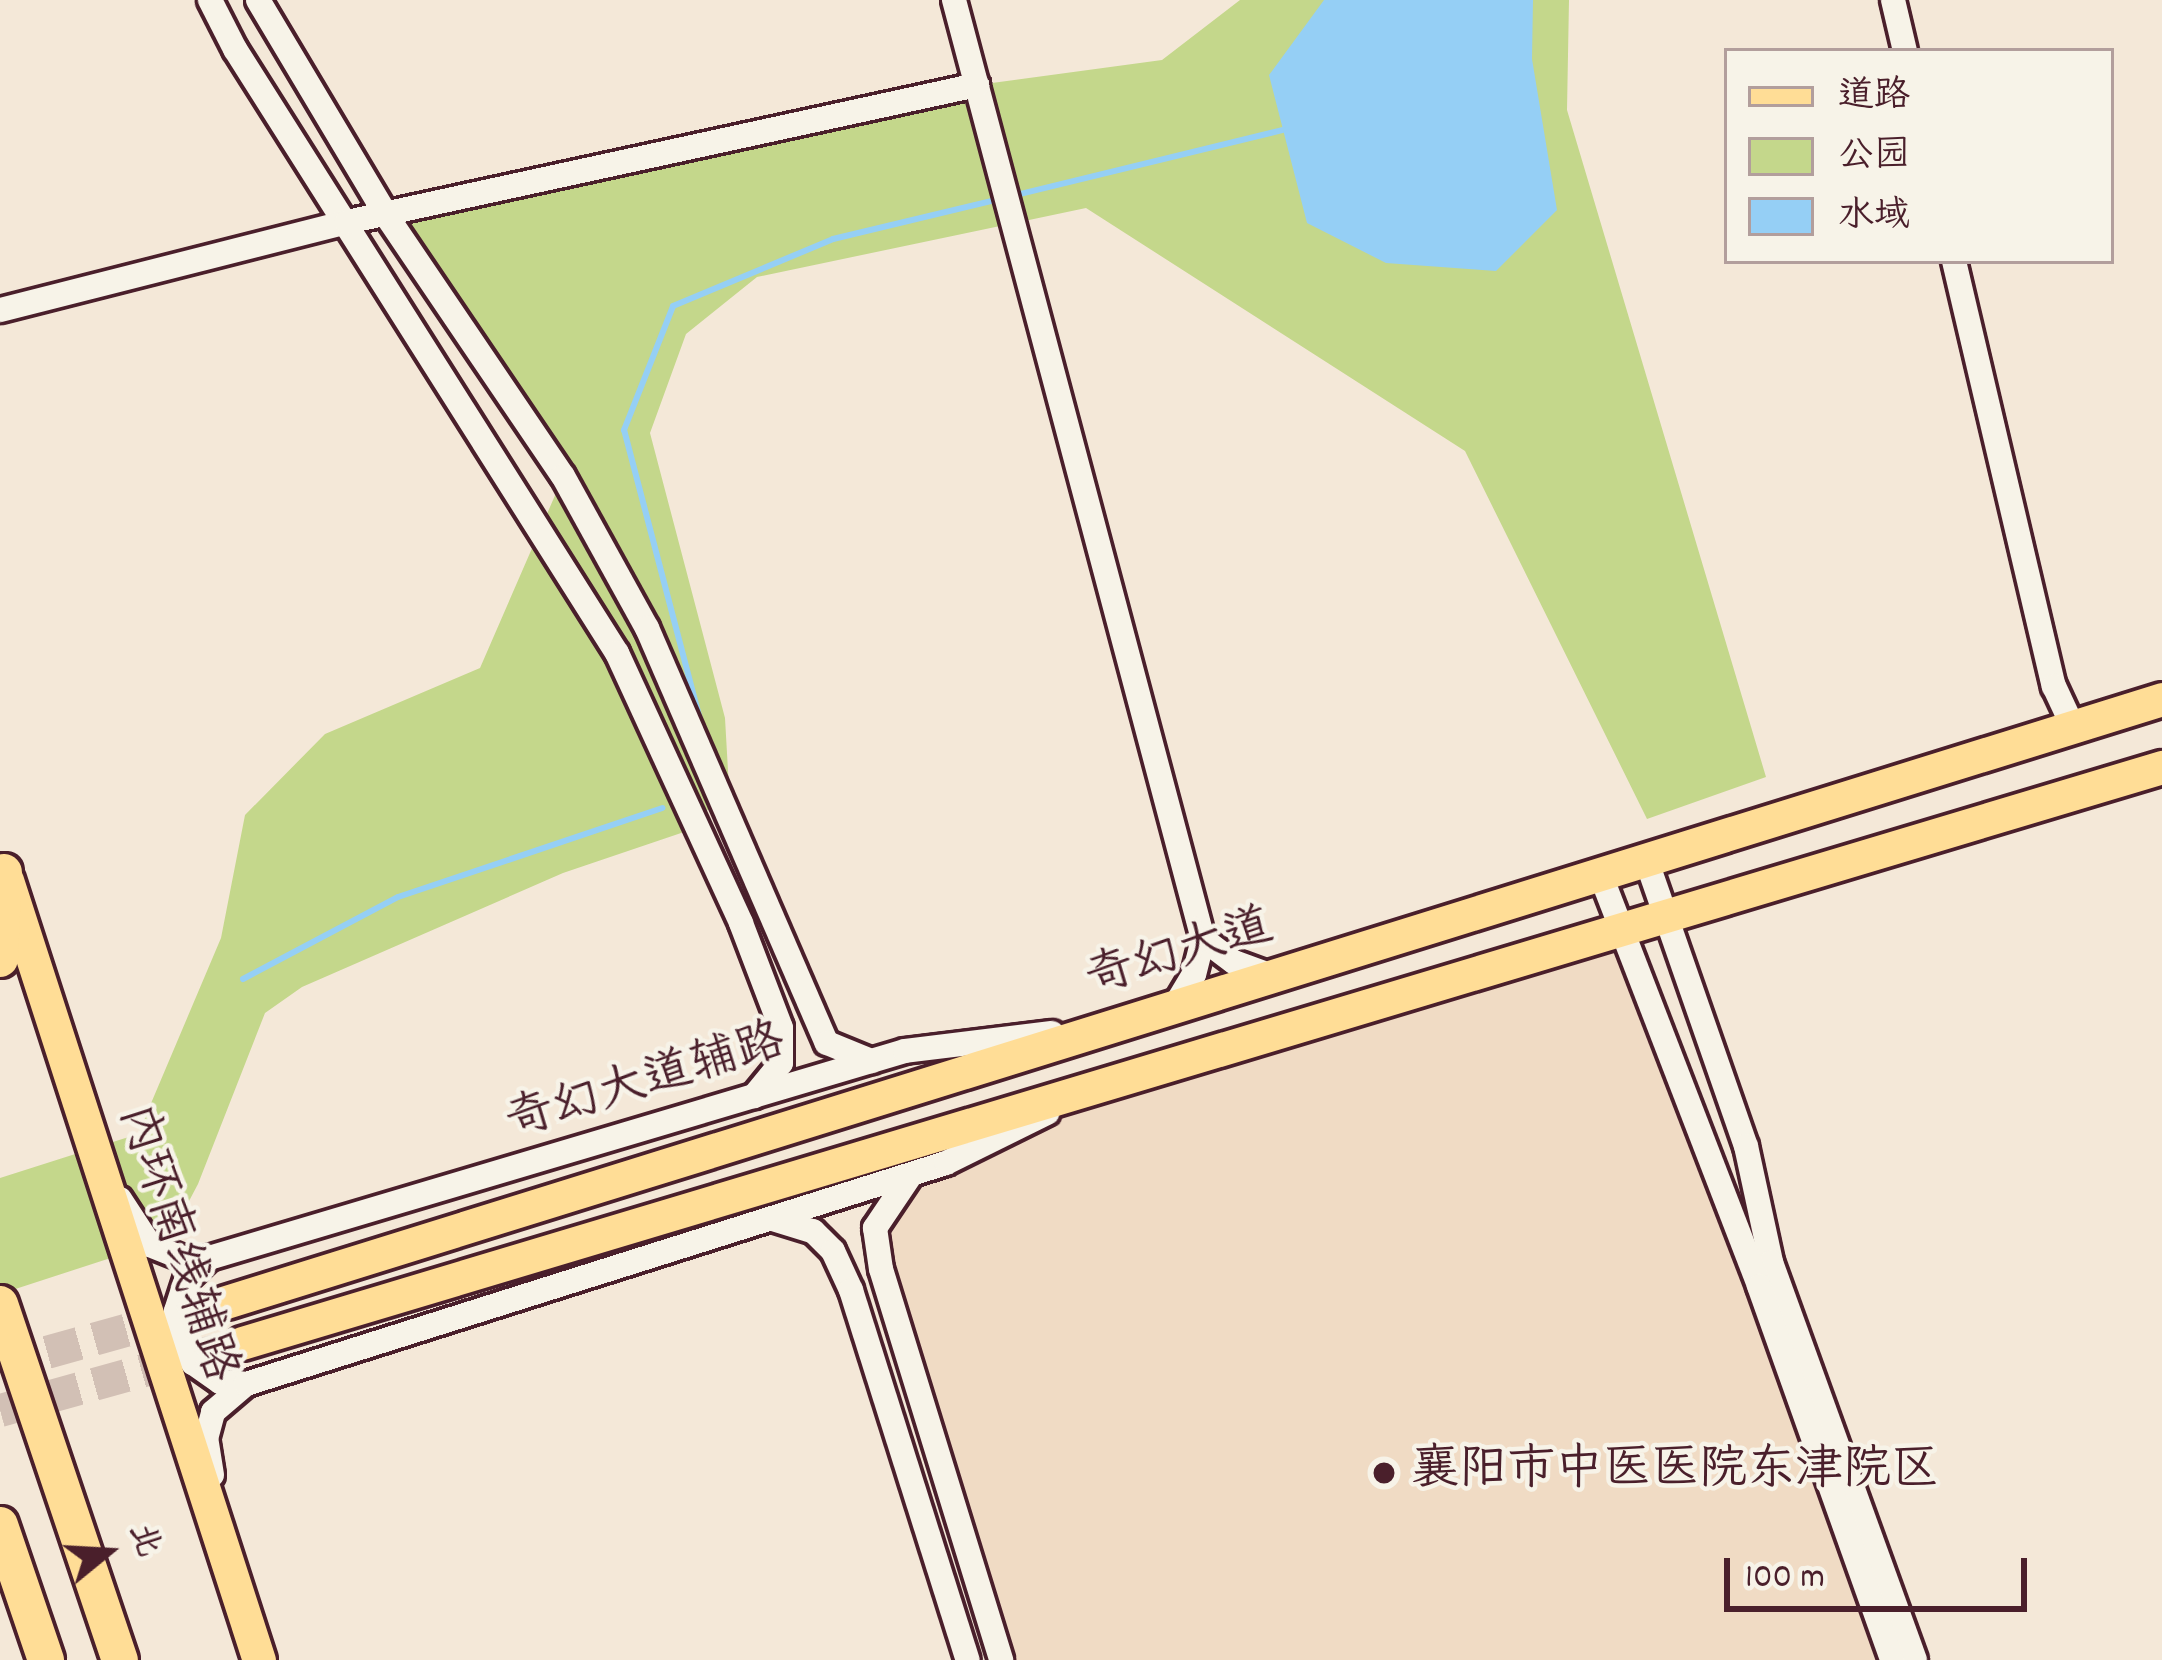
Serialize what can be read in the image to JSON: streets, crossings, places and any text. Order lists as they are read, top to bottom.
{
  "streets": {
    "main road": ["奇幻大道", "内环南线辅路"],
    "street": ["奇幻大道辅路"]
  },
  "crossings": [
    ["奇幻大道", "奇幻大道辅路"],
    ["奇幻大道辅路", "内环南线辅路"]
  ],
  "places": ["襄阳市中医医院东津院区"],
  "legend": ["道路", "公园", "水域"],
  "scale_bar": "100 m",
  "north": "right"
}
